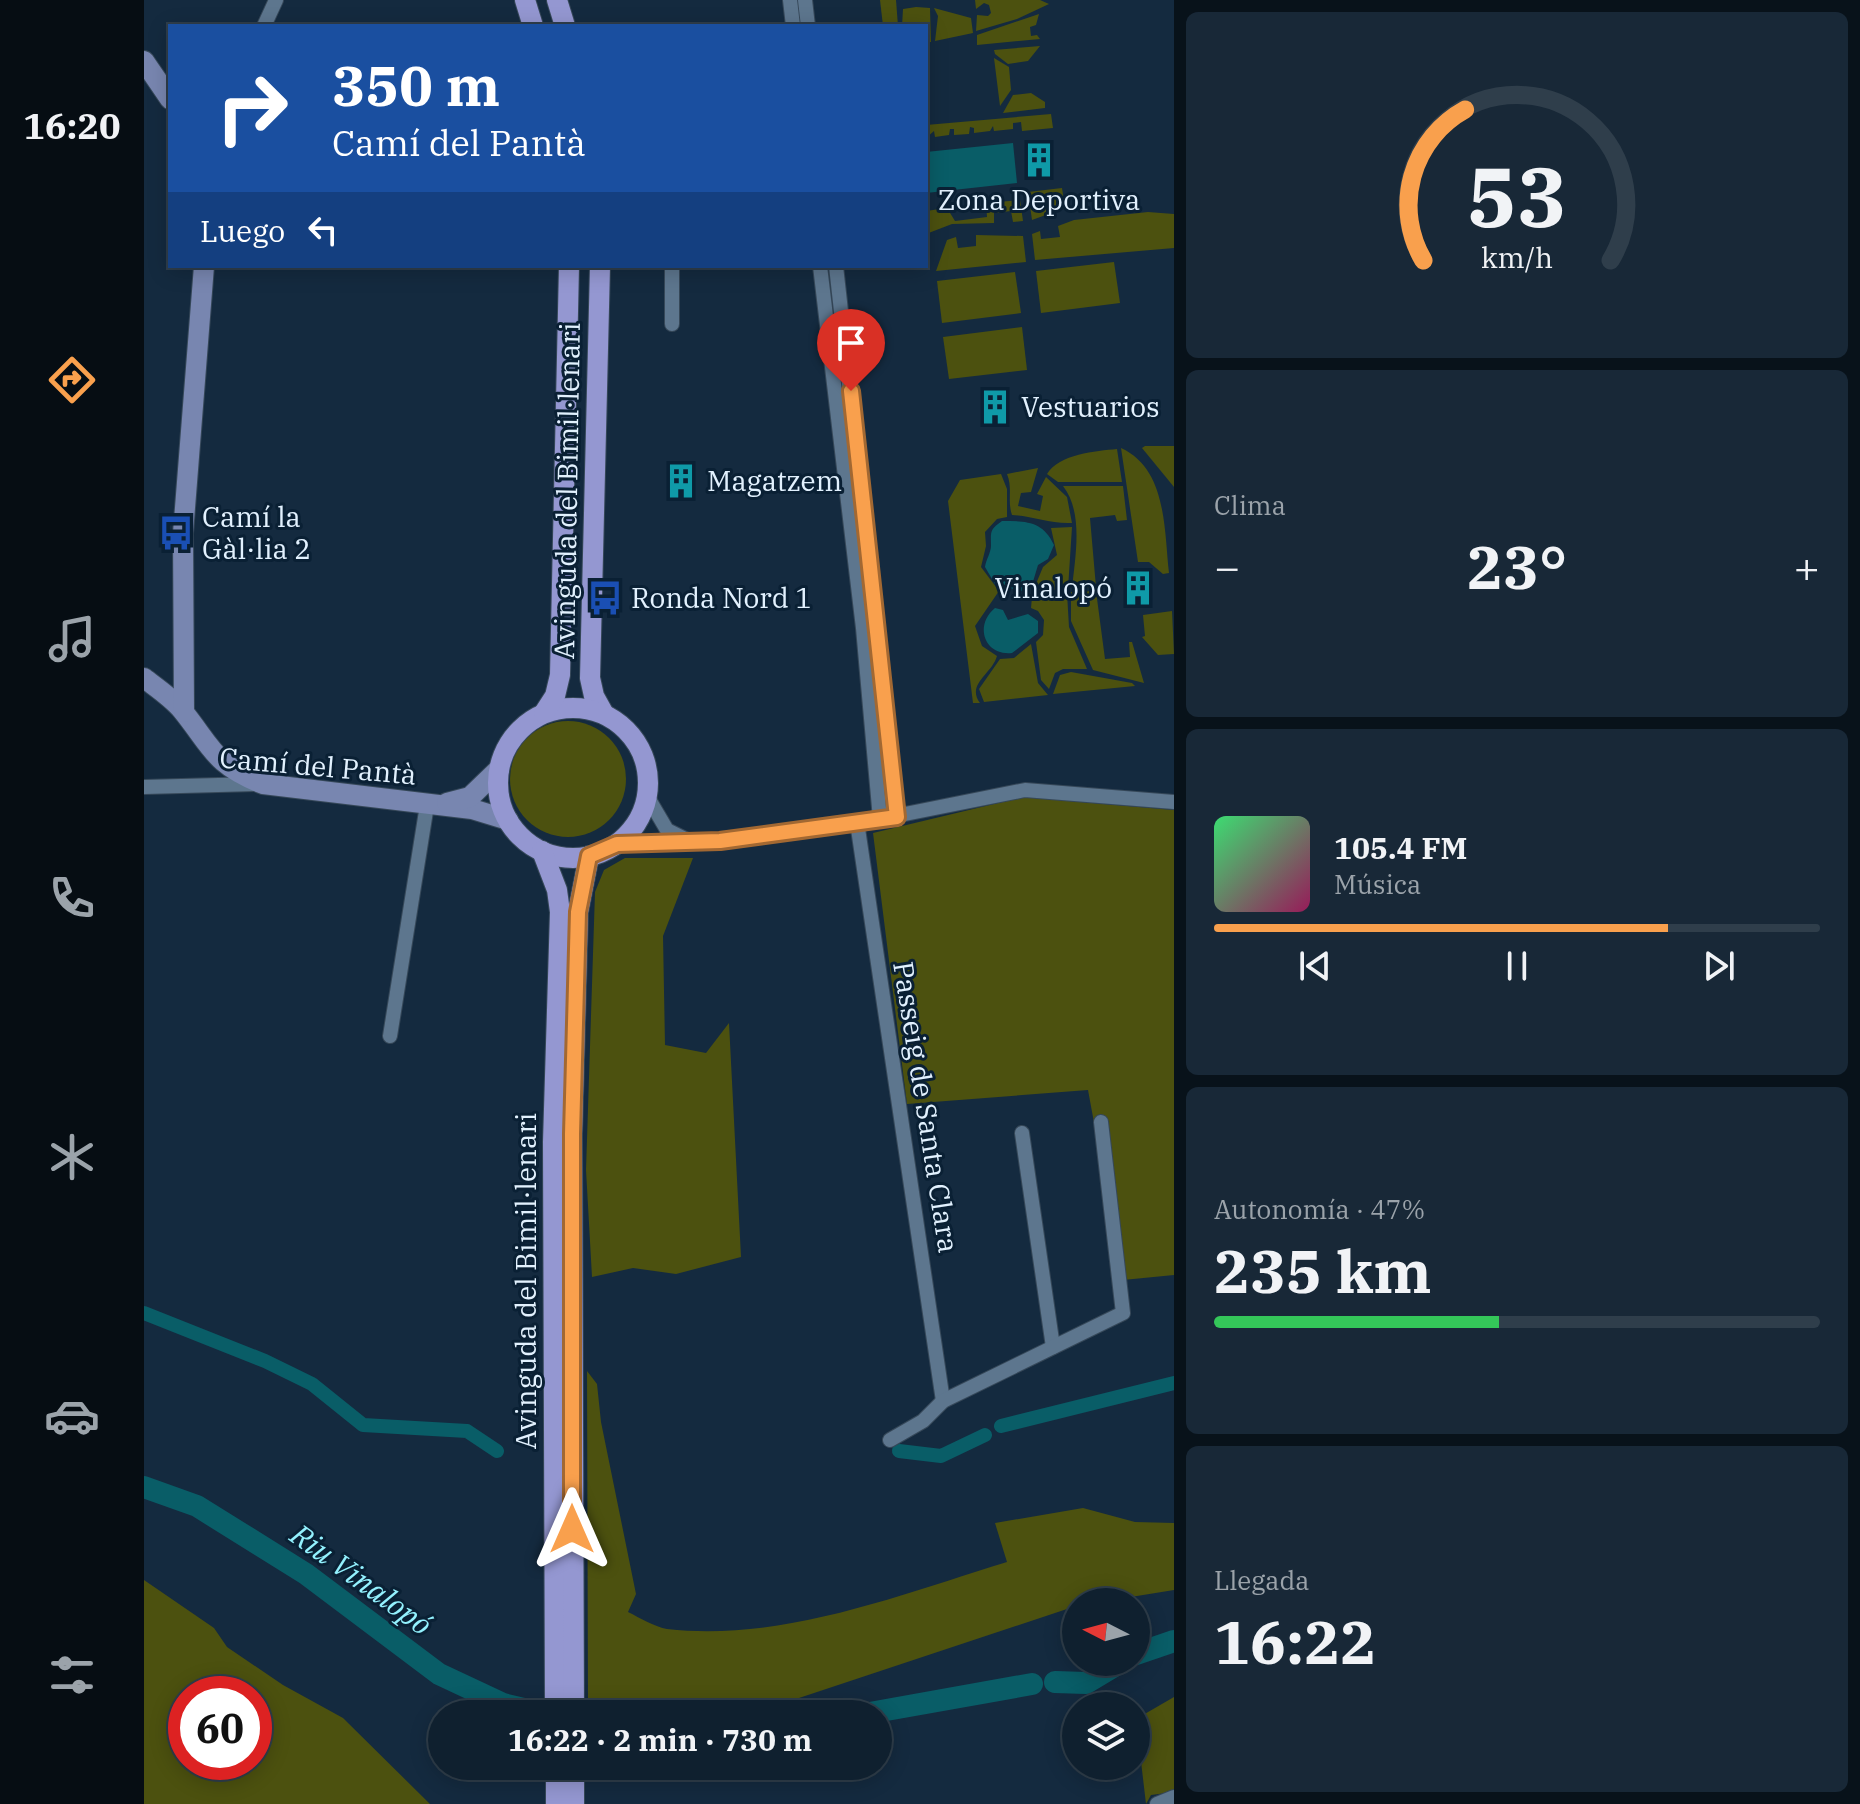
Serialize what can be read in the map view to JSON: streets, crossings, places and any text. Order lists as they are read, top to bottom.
{
  "streets": {
    "main road": ["Avinguda del Bimil·lenari"],
    "street": ["Camí del Pantà", "Passeig de Santa Clara"]
  },
  "crossings": [
    ["Avinguda del Bimil·lenari", "Camí del Pantà"]
  ],
  "water": ["Riu Vinalopó"],
  "places": {
    "building": [
      "Zona Deportiva",
      "Vestuarios",
      "Magatzem",
      "Vinalopó"
    ],
    "bus stop": ["Camí la Gàl·lia 2", "Ronda Nord 1"]
  },
  "north": "left",
  "page": {
    "tabs": "16:20",
    "turn": ["350 m", "Camí del Pantà"],
    "then": "Luego",
    "tile": [
      "Clima",
      ["Autonomía · 47%", "235 km"],
      ["Llegada", "16:22"]
    ],
    "heat": ["−", "23°", "+"],
    "song": ["105.4 FM", "Música"],
    "limit": "60",
    "trip": "16:22 · 2 min · 730 m",
    "gauge": ["53", "km/h"]
  }
}
